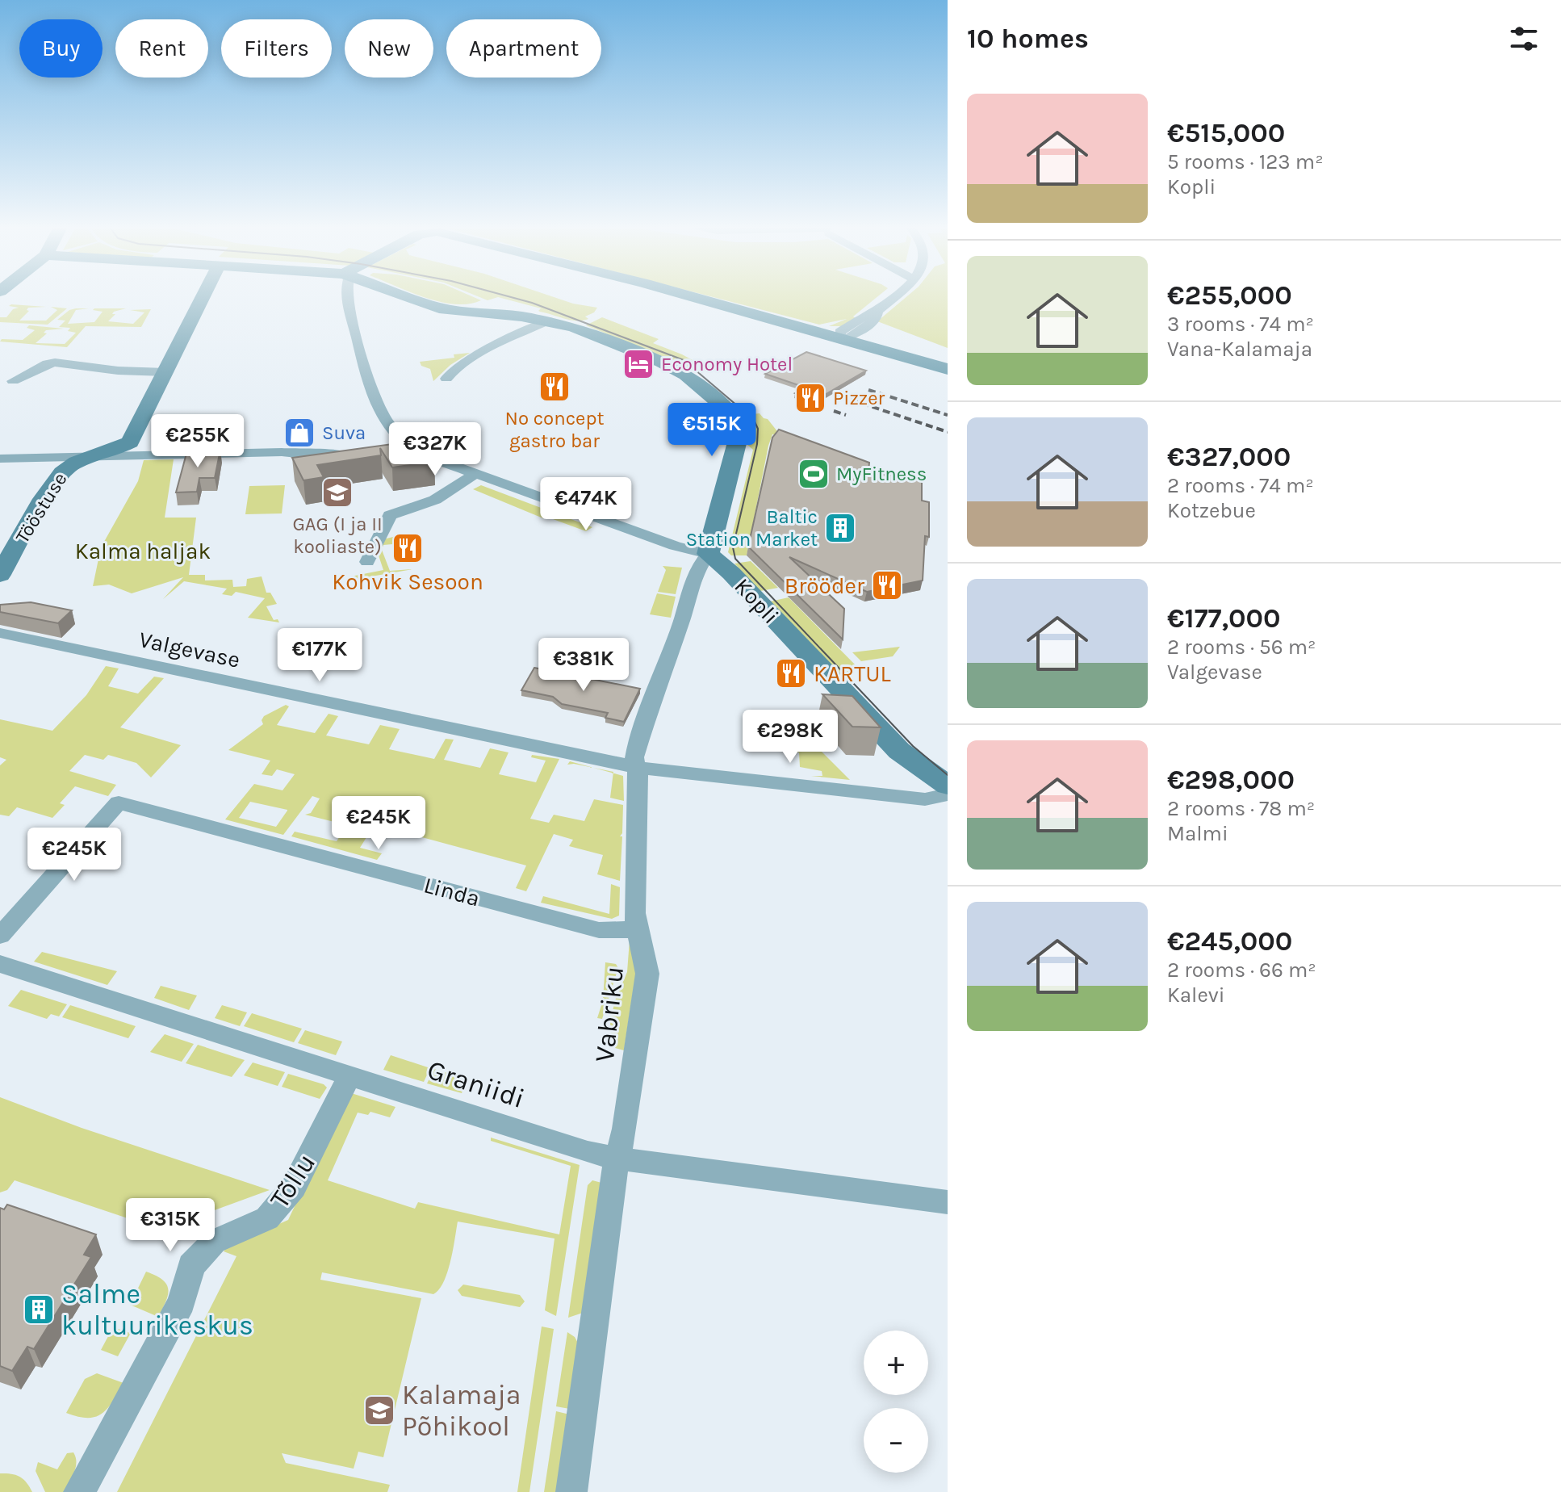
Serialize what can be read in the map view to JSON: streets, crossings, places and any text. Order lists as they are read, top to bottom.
{
  "streets": {
    "street": [
      "Tööstuse",
      "Kopli",
      "Valgevase",
      "Linda",
      "Vabriku",
      "Graniidi",
      "Tõllu"
    ]
  },
  "crossings": [
    ["Kopli", "Vabriku"],
    ["Valgevase", "Vabriku"],
    ["Linda", "Vabriku"],
    ["Vabriku", "Graniidi"],
    ["Graniidi", "Tõllu"]
  ],
  "parks": ["Kalma haljak"],
  "places": {
    "hotel": ["Economy Hotel"],
    "restaurant": [
      "No concept gastro bar",
      "Pizzer",
      "Kohvik Sesoon",
      "Brööder",
      "KARTUL"
    ],
    "shop": ["Suva"],
    "sports": ["MyFitness"],
    "school or university": ["GAG (I ja II kooliaste)", "Kalamaja Põhikool"],
    "building": ["Baltic Station Market", "Salme kultuurikeskus"]
  },
  "page": {
    "heading": "10 homes",
    "chip": [
      "Buy",
      "Rent",
      "Filters",
      "New",
      "Apartment"
    ],
    "list": [
      {
        "name": "€515,000",
        "note": "5 rooms · 123 m² · Kopli"
      },
      {
        "name": "€255,000",
        "note": "3 rooms · 74 m² · Vana-Kalamaja"
      },
      {
        "name": "€327,000",
        "note": "2 rooms · 74 m² · Kotzebue"
      },
      {
        "name": "€177,000",
        "note": "2 rooms · 56 m² · Valgevase"
      },
      {
        "name": "€298,000",
        "note": "2 rooms · 78 m² · Malmi"
      },
      {
        "name": "€245,000",
        "note": "2 rooms · 66 m² · Kalevi"
      }
    ],
    "price": [
      "€515K",
      "€255K",
      "€327K",
      "€474K",
      "€177K",
      "€381K",
      "€298K",
      "€245K",
      "€245K",
      "€315K"
    ],
    "map_buttons": ["+", "−"]
  }
}
